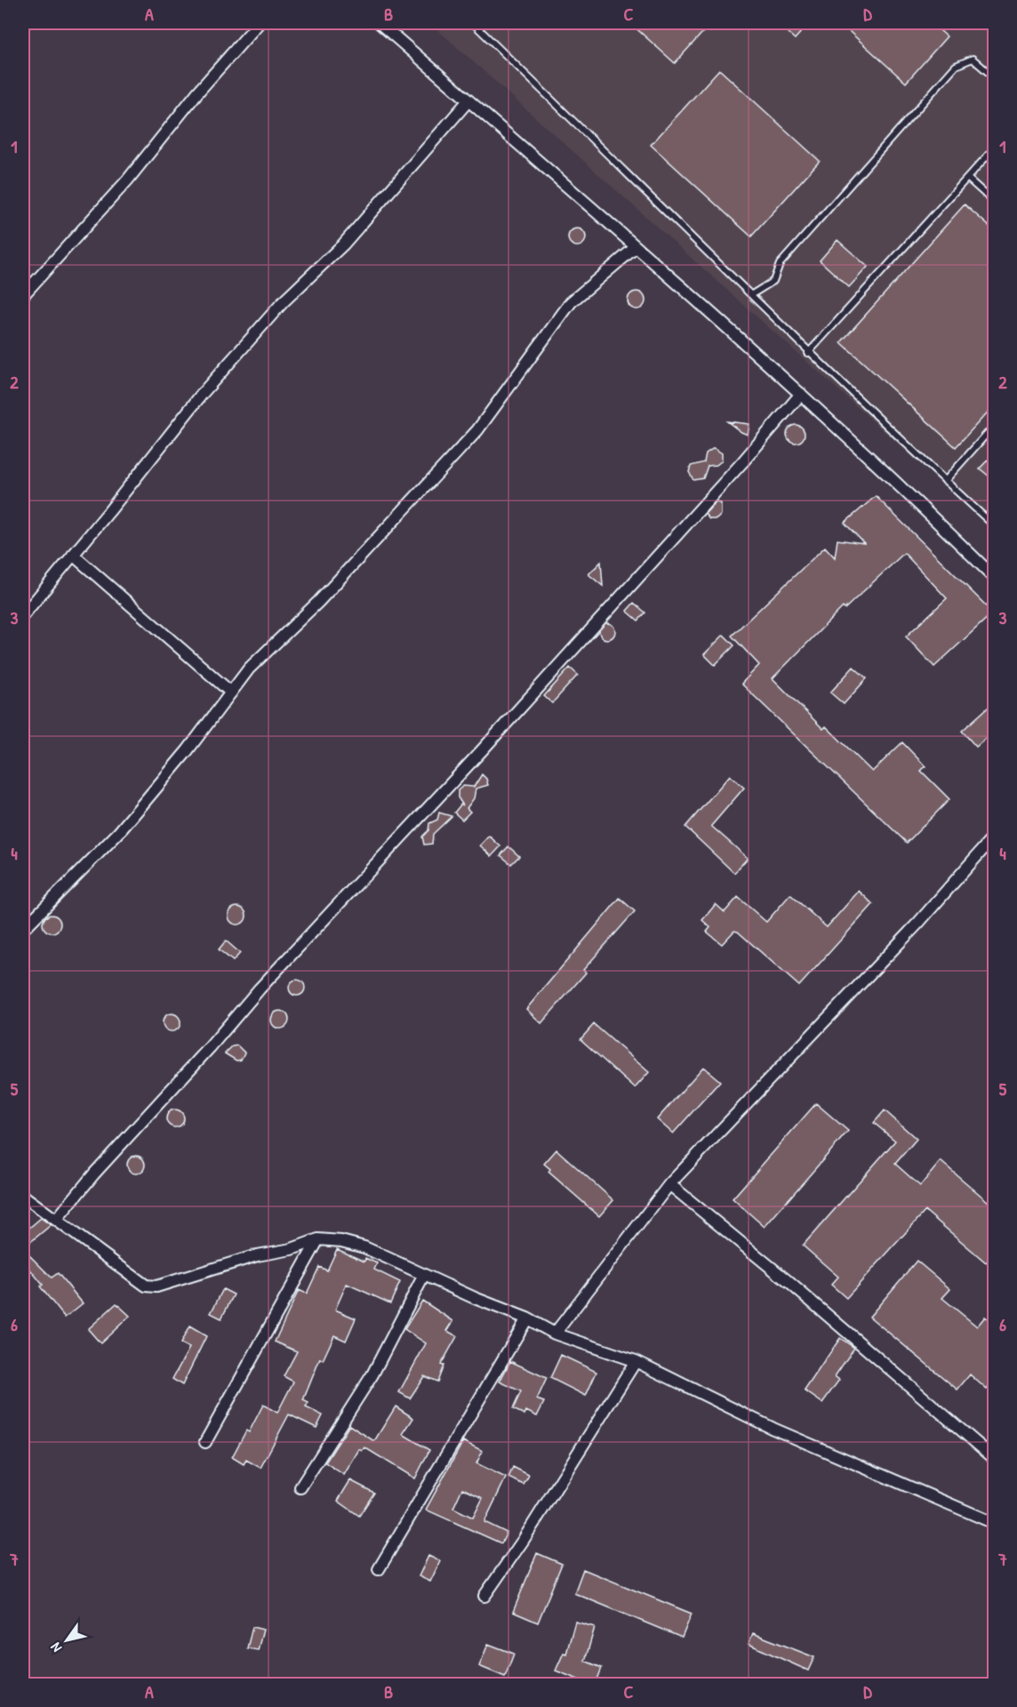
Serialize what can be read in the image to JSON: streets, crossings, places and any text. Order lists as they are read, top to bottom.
{
  "north": "bottom left",
  "grid": {
    "columns": [
      "A",
      "B",
      "C",
      "D"
    ],
    "rows": [
      "1",
      "2",
      "3",
      "4",
      "5",
      "6",
      "7"
    ]
  }
}
